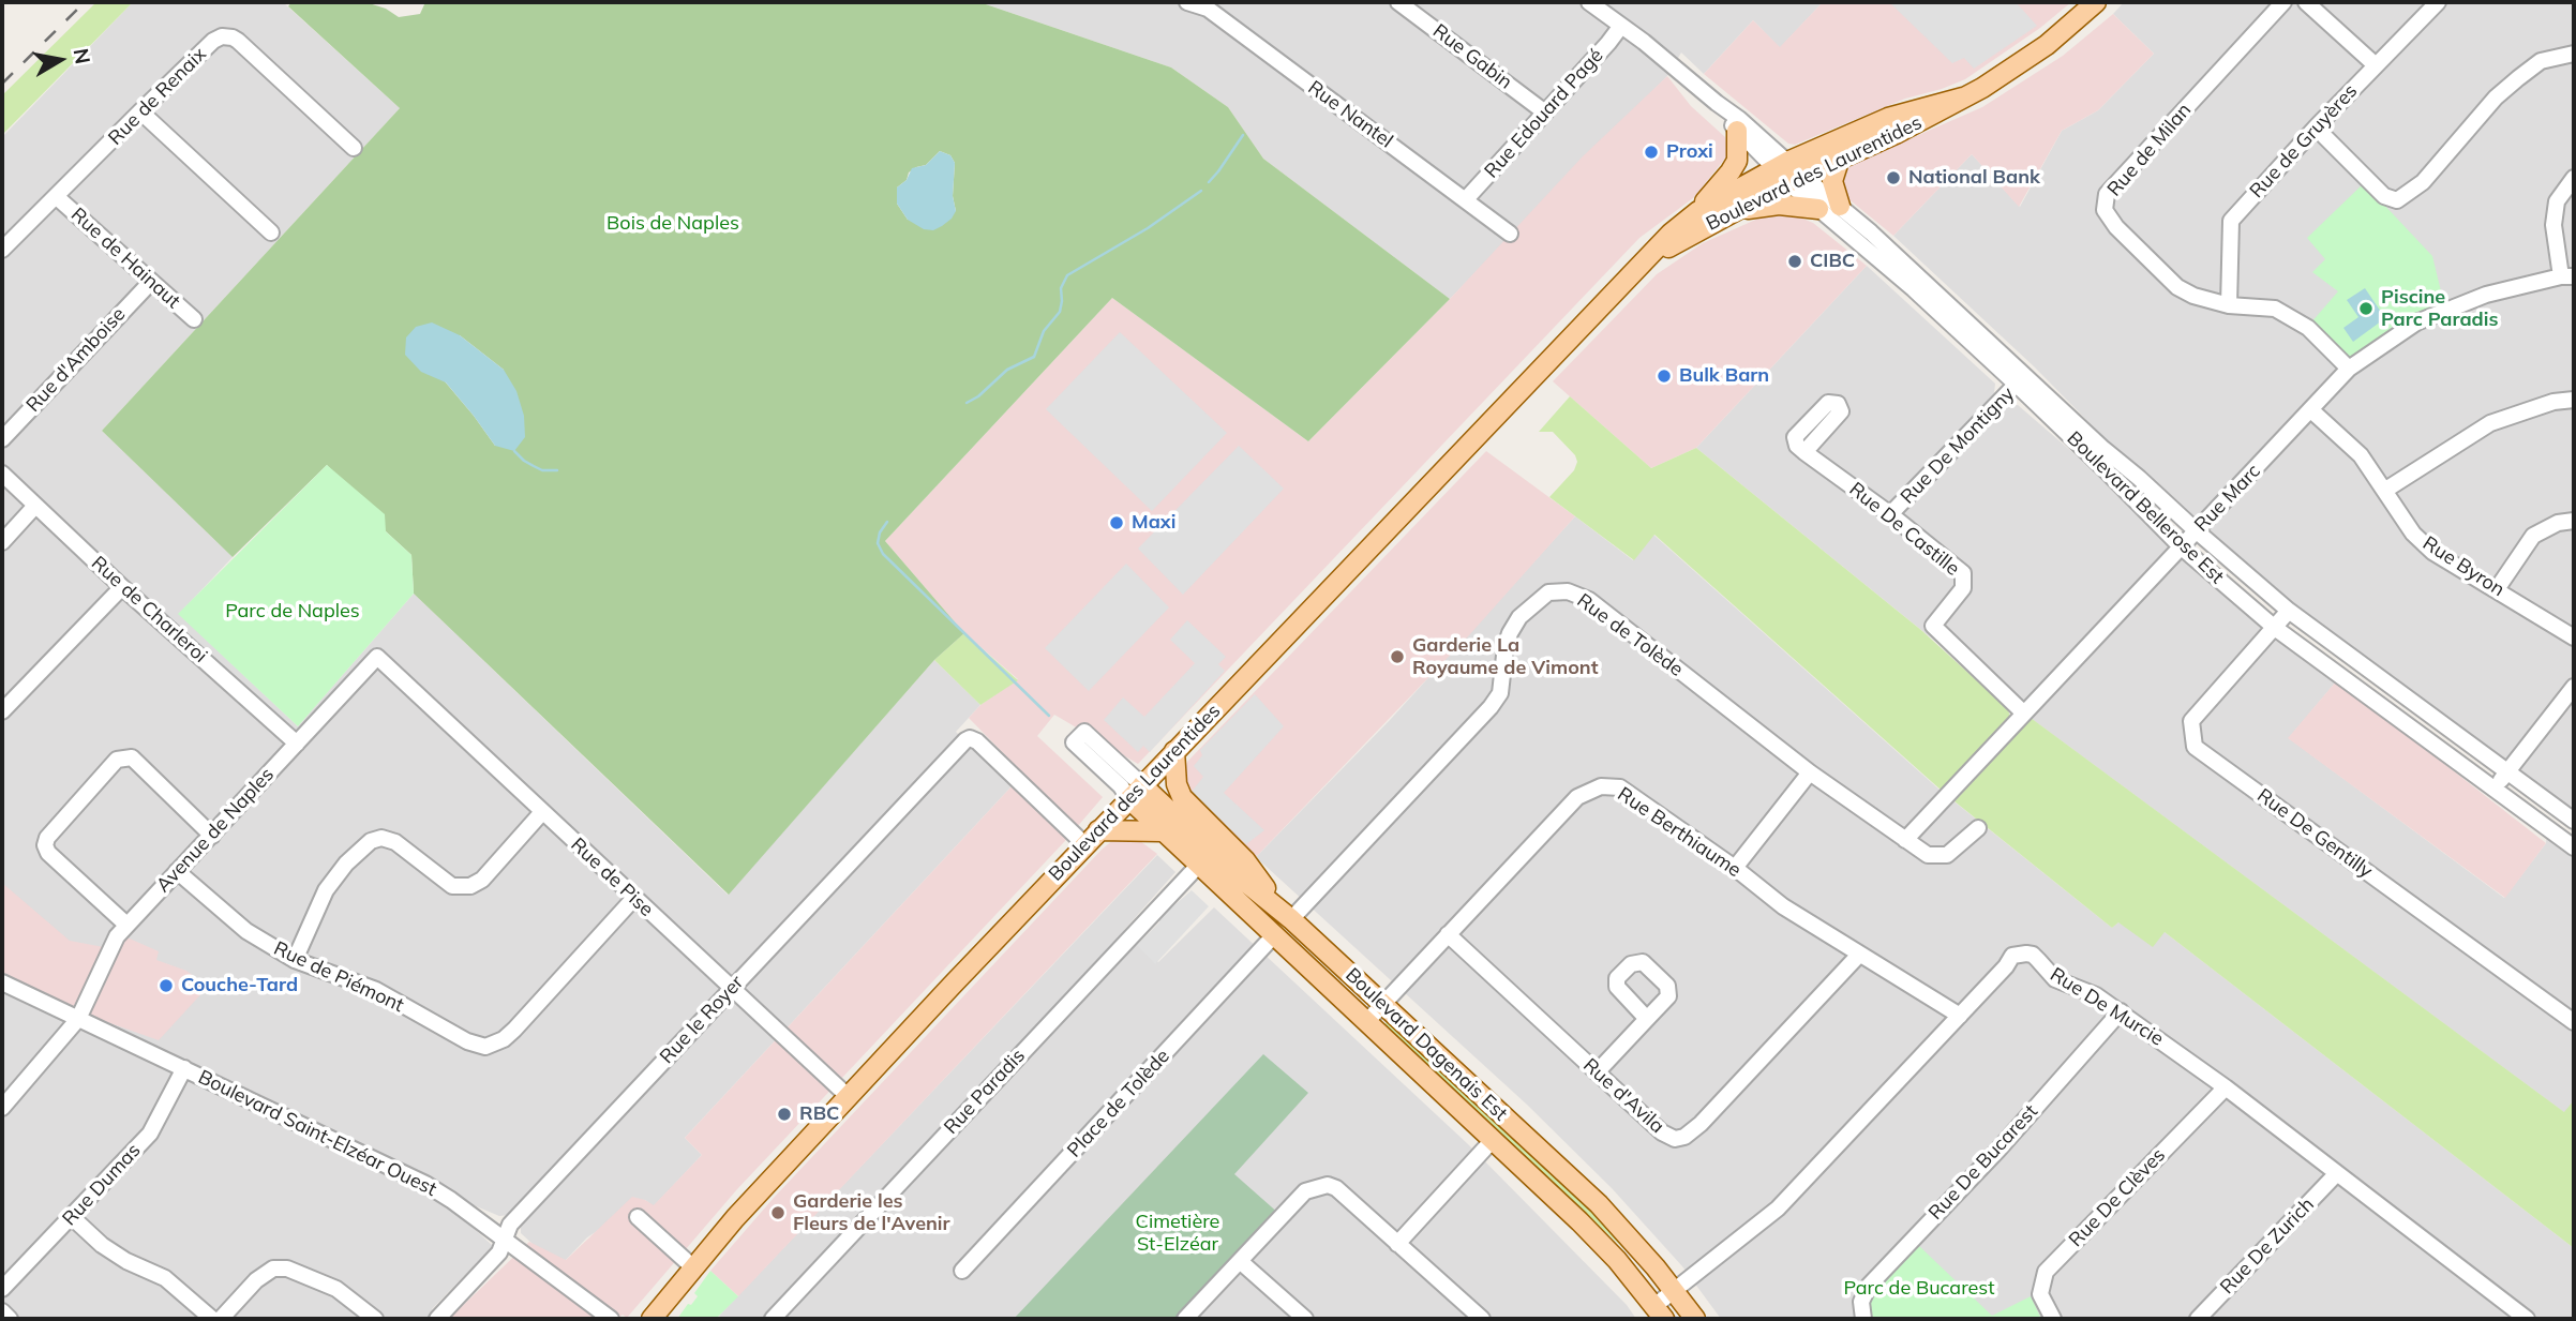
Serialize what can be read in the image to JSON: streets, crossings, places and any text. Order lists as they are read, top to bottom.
{
  "streets": {
    "main road": ["Boulevard des Laurentides", "Boulevard Dagenais Est"],
    "street": [
      "Rue Gabin",
      "Rue de Renaix",
      "Rue Edouard Pagé",
      "Rue Nantel",
      "Rue de Gruyères",
      "Rue de Milan",
      "Rue de Hainaut",
      "Rue d'Amboise",
      "Rue De Montigny",
      "Rue Marc",
      "Boulevard Bellerose Est",
      "Rue De Castille",
      "Rue Byron",
      "Rue de Charleroi",
      "Rue de Tolède",
      "Avenue de Naples",
      "Rue Berthiaume",
      "Rue De Gentilly",
      "Rue de Pise",
      "Rue de Piémont",
      "Rue De Murcie",
      "Rue le Royer",
      "Rue Paradis",
      "Rue d'Avila",
      "Place de Tolède",
      "Boulevard Saint-Elzéar Ouest",
      "Rue De Bucarest",
      "Rue Dumas",
      "Rue De Clèves",
      "Rue De Zurich"
    ]
  },
  "crossings": [
    ["Rue Gabin", "Rue Edouard Pagé"],
    ["Rue de Renaix", "Rue de Hainaut"],
    ["Rue Edouard Pagé", "Rue Nantel"],
    ["Rue de Gruyères", "Rue de Milan"],
    ["Rue de Milan", "Rue Marc"],
    ["Boulevard des Laurentides", "Boulevard Bellerose Est"],
    ["Boulevard des Laurentides", "Rue de Pise"],
    ["Boulevard des Laurentides", "Rue le Royer"],
    ["Boulevard des Laurentides", "Boulevard Dagenais Est"],
    ["Rue de Hainaut", "Rue d'Amboise"],
    ["Rue De Montigny", "Boulevard Bellerose Est"],
    ["Rue De Montigny", "Rue De Castille"],
    ["Rue Marc", "Boulevard Bellerose Est"],
    ["Rue Marc", "Rue De Castille"],
    ["Rue Marc", "Rue Byron"],
    ["Rue Marc", "Rue de Tolède"],
    ["Boulevard Bellerose Est", "Rue De Gentilly"],
    ["Rue de Charleroi", "Avenue de Naples"],
    ["Rue de Tolède", "Boulevard Dagenais Est"],
    ["Avenue de Naples", "Rue de Pise"],
    ["Avenue de Naples", "Rue de Piémont"],
    ["Avenue de Naples", "Boulevard Saint-Elzéar Ouest"],
    ["Rue Berthiaume", "Rue De Murcie"],
    ["Rue Berthiaume", "Boulevard Dagenais Est"],
    ["Rue Berthiaume", "Rue d'Avila"],
    ["Rue de Pise", "Rue de Piémont"],
    ["Rue de Pise", "Rue le Royer"],
    ["Rue De Murcie", "Boulevard Dagenais Est"],
    ["Rue De Murcie", "Rue De Bucarest"],
    ["Rue De Murcie", "Rue De Clèves"],
    ["Rue De Murcie", "Rue De Zurich"],
    ["Rue le Royer", "Boulevard Saint-Elzéar Ouest"],
    ["Boulevard Dagenais Est", "Rue Paradis"],
    ["Boulevard Dagenais Est", "Place de Tolède"],
    ["Boulevard Saint-Elzéar Ouest", "Rue Dumas"]
  ],
  "parks": [
    "Bois de Naples",
    "Parc de Naples",
    "Cimetière St-Elzéar",
    "Parc de Bucarest"
  ],
  "places": [
    "Proxi",
    "National Bank",
    "CIBC",
    "Piscine Parc Paradis",
    "Bulk Barn",
    "Maxi",
    "Garderie La Royaume de Vimont",
    "Couche-Tard",
    "RBC",
    "Garderie les Fleurs de l'Avenir"
  ],
  "north": "right"
}
